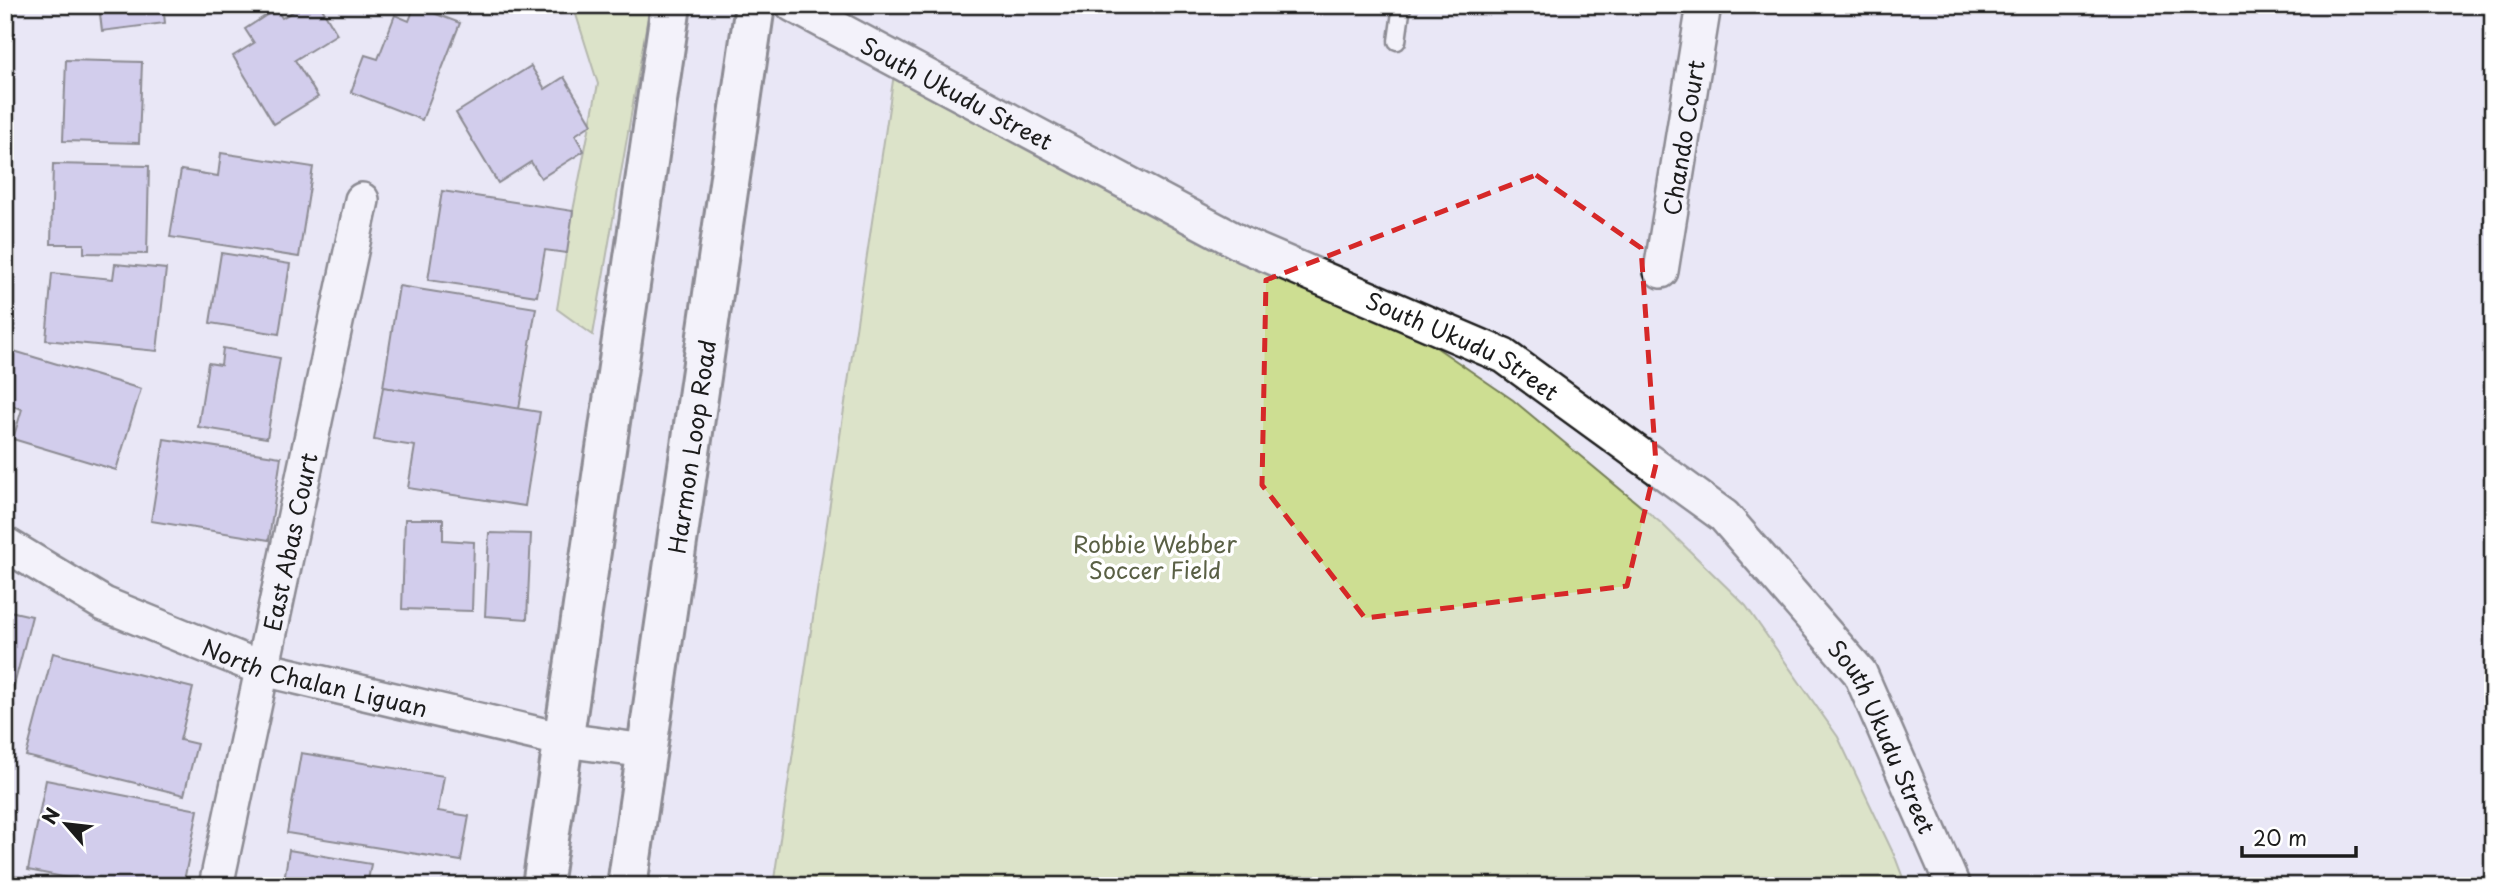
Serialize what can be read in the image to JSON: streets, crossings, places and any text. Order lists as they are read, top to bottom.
{
  "streets": {
    "main road": ["Harmon Loop Road"],
    "street": [
      "South Ukudu Street",
      "Chando Court",
      "East Abas Court",
      "North Chalan Liguan"
    ]
  },
  "crossings": [
    ["Harmon Loop Road", "North Chalan Liguan"],
    ["East Abas Court", "North Chalan Liguan"]
  ],
  "parks": ["Robbie Webber Soccer Field"],
  "scale_bar": "20 m",
  "north": "top left"
}
